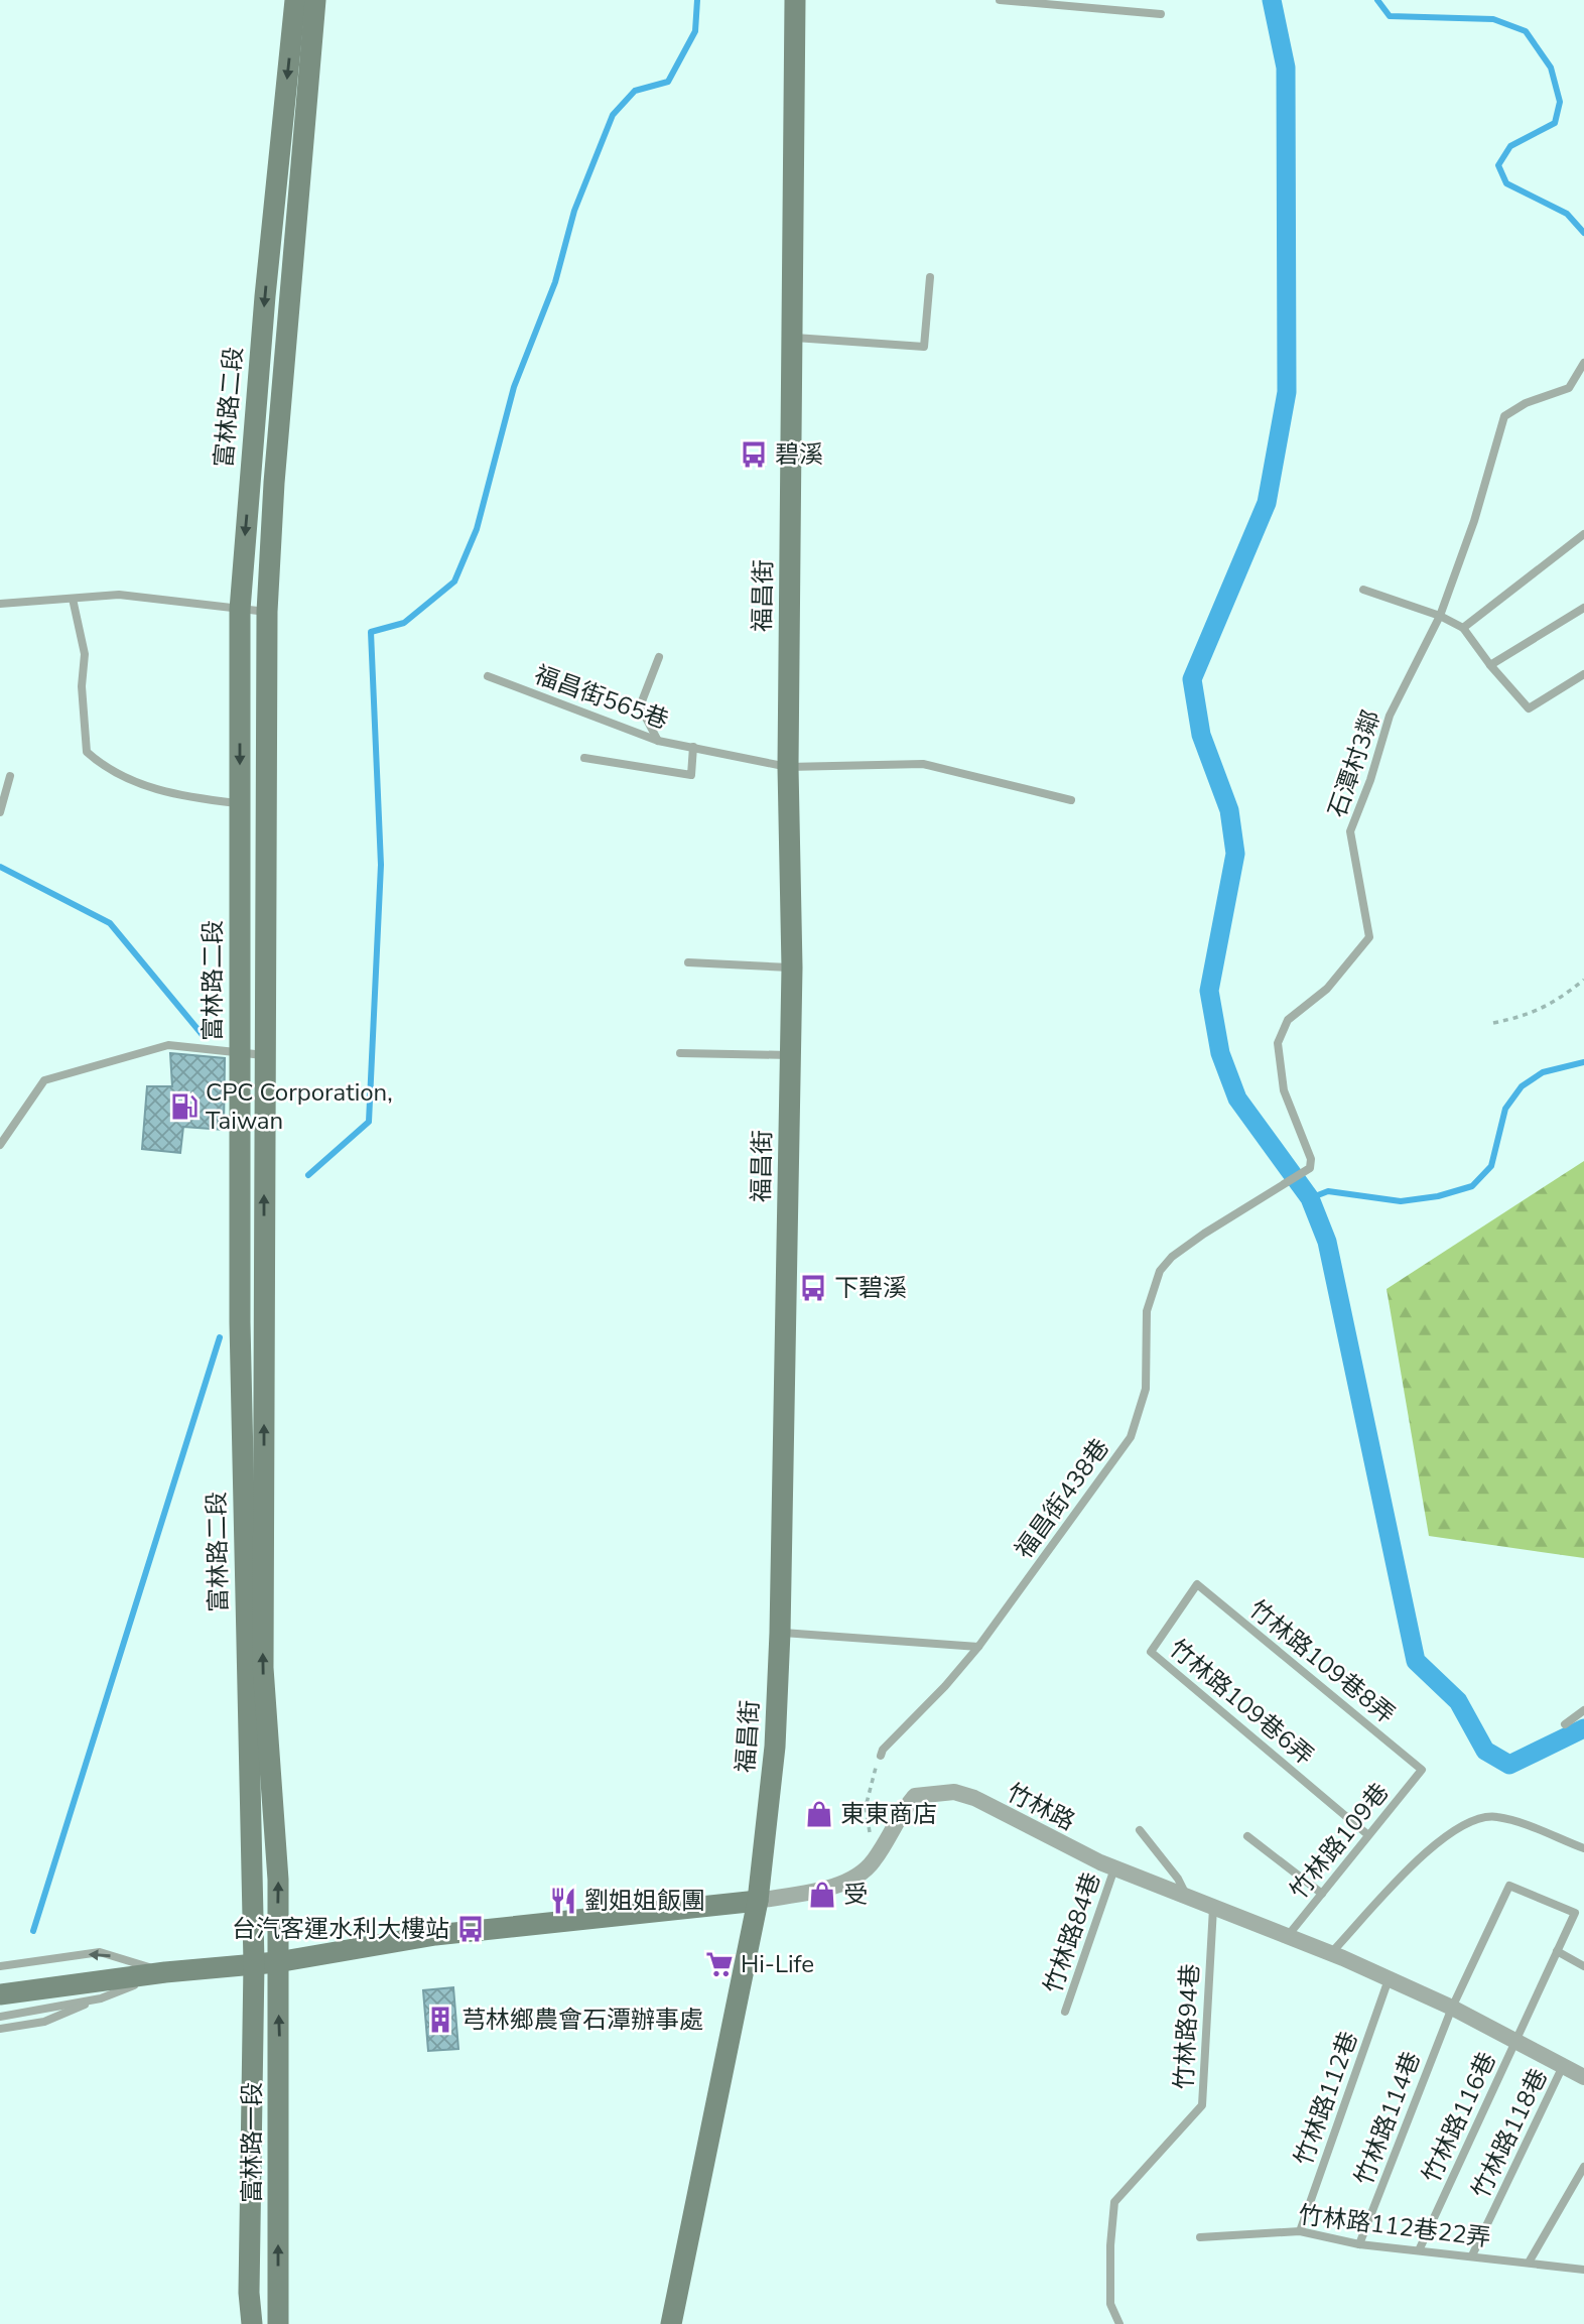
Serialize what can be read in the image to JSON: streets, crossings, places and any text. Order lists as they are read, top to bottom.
{
  "streets": {
    "main road": ["富林路二段", "福昌街", "富林路一段"],
    "street": ["竹林路"],
    "lane": [
      "福昌街565巷",
      "石潭村3鄰",
      "福昌街438巷",
      "竹林路109巷8弄",
      "竹林路109巷6弄",
      "竹林路109巷",
      "竹林路84巷",
      "竹林路94巷",
      "竹林路112巷",
      "竹林路116巷",
      "竹林路114巷",
      "竹林路118巷",
      "竹林路112巷22弄"
    ]
  },
  "crossings": [
    ["富林路二段", "富林路一段"],
    ["福昌街", "福昌街565巷"],
    ["福昌街", "竹林路"],
    ["石潭村3鄰", "福昌街438巷"],
    ["竹林路109巷8弄", "竹林路109巷6弄"],
    ["竹林路109巷8弄", "竹林路109巷"],
    ["竹林路109巷6弄", "竹林路109巷"],
    ["竹林路", "竹林路109巷"],
    ["竹林路", "竹林路84巷"],
    ["竹林路", "竹林路94巷"],
    ["竹林路", "竹林路112巷"],
    ["竹林路", "竹林路116巷"],
    ["竹林路", "竹林路114巷"],
    ["竹林路", "竹林路118巷"],
    ["竹林路112巷", "竹林路112巷22弄"],
    ["竹林路116巷", "竹林路114巷"],
    ["竹林路116巷", "竹林路112巷22弄"],
    ["竹林路114巷", "竹林路112巷22弄"],
    ["竹林路118巷", "竹林路112巷22弄"]
  ],
  "places": {
    "bus stop": ["碧溪", "下碧溪", "台汽客運水利大樓站"],
    "fuel station": ["CPC Corporation, Taiwan"],
    "shop": ["東東商店", "受"],
    "restaurant": ["劉姐姐飯團"],
    "supermarket": ["Hi-Life"],
    "building": ["芎林鄉農會石潭辦事處"]
  }
}
